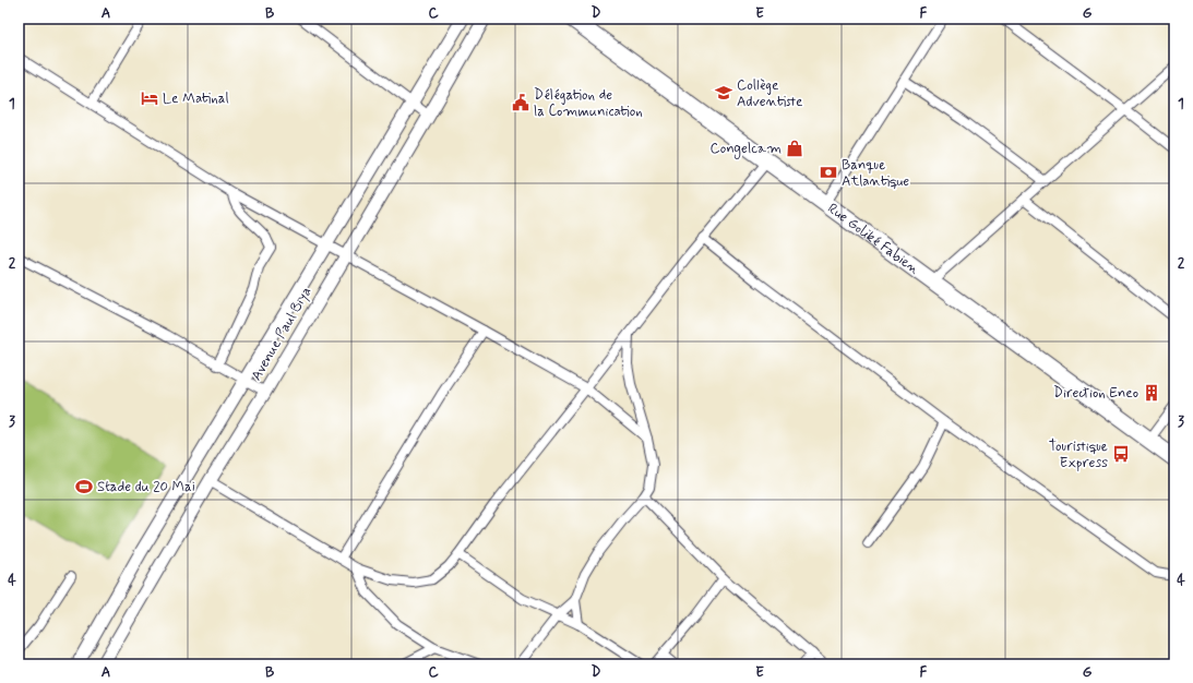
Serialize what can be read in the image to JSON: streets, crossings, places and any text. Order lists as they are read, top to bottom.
{
  "streets": {
    "highway": ["Rue Goliké Fabien"],
    "street": ["Avenue Paul Biya"]
  },
  "places": {
    "school or university": ["Collège Adventiste"],
    "hotel": ["Le Matinal"],
    "public building": ["Délégation de la Communication"],
    "shop": ["Congelcam"],
    "bank": ["Banque Atlantique"],
    "building": ["Direction Eneo"],
    "bus stop": ["Touristique Express"],
    "sports": ["Stade du 20 Mai"]
  },
  "grid": {
    "columns": [
      "A",
      "B",
      "C",
      "D",
      "E",
      "F",
      "G"
    ],
    "rows": [
      "1",
      "2",
      "3",
      "4"
    ]
  }
}
